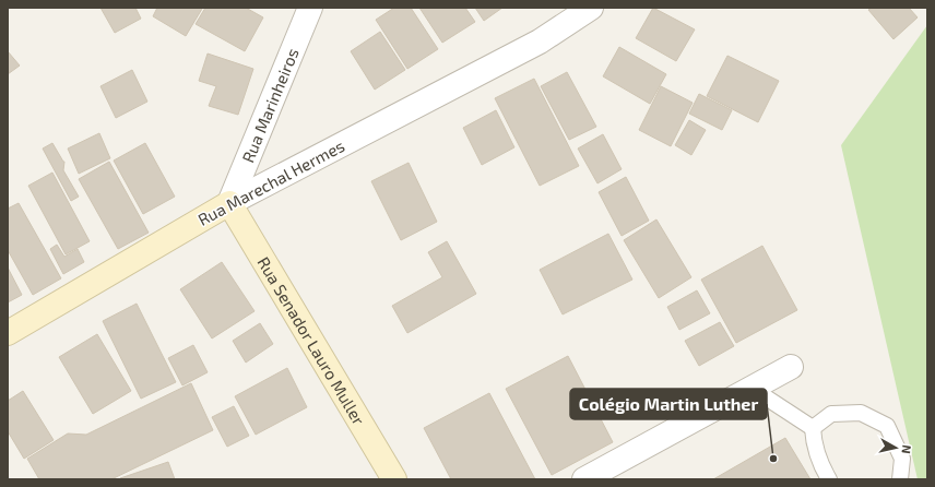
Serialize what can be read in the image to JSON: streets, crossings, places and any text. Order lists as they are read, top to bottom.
{
  "streets": {
    "street": ["Rua Marinheiros", "Rua Marechal Hermes", "Rua Senador Lauro Muller"]
  },
  "crossings": [
    ["Rua Marinheiros", "Rua Marechal Hermes"],
    ["Rua Marinheiros", "Rua Senador Lauro Muller"],
    ["Rua Marechal Hermes", "Rua Senador Lauro Muller"]
  ],
  "places": ["Colégio Martin Luther"],
  "north": "right"
}
